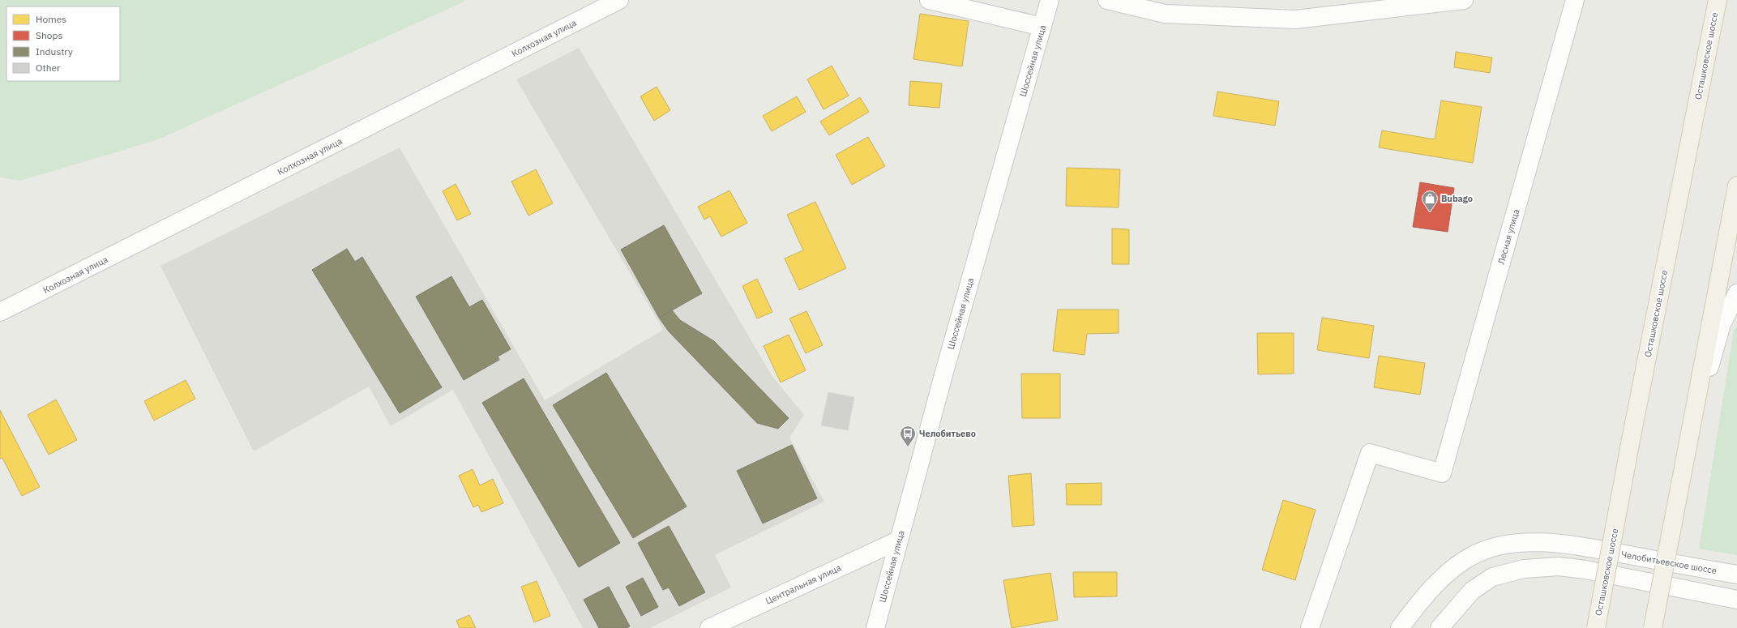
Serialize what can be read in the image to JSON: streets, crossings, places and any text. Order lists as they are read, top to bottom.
{
  "streets": {
    "main road": ["Осташковское шоссе"],
    "street": [
      "Колхозная улица",
      "Шоссейная улица",
      "Лесная улица",
      "Челобитьевское шоссе",
      "Центральная улица"
    ]
  },
  "crossings": [
    ["Шоссейная улица", "Центральная улица"]
  ],
  "places": {
    "shop": ["Bubago"],
    "bus stop": ["Челобитьево"]
  },
  "legend": [
    "Homes",
    "Shops",
    "Industry",
    "Other"
  ]
}
